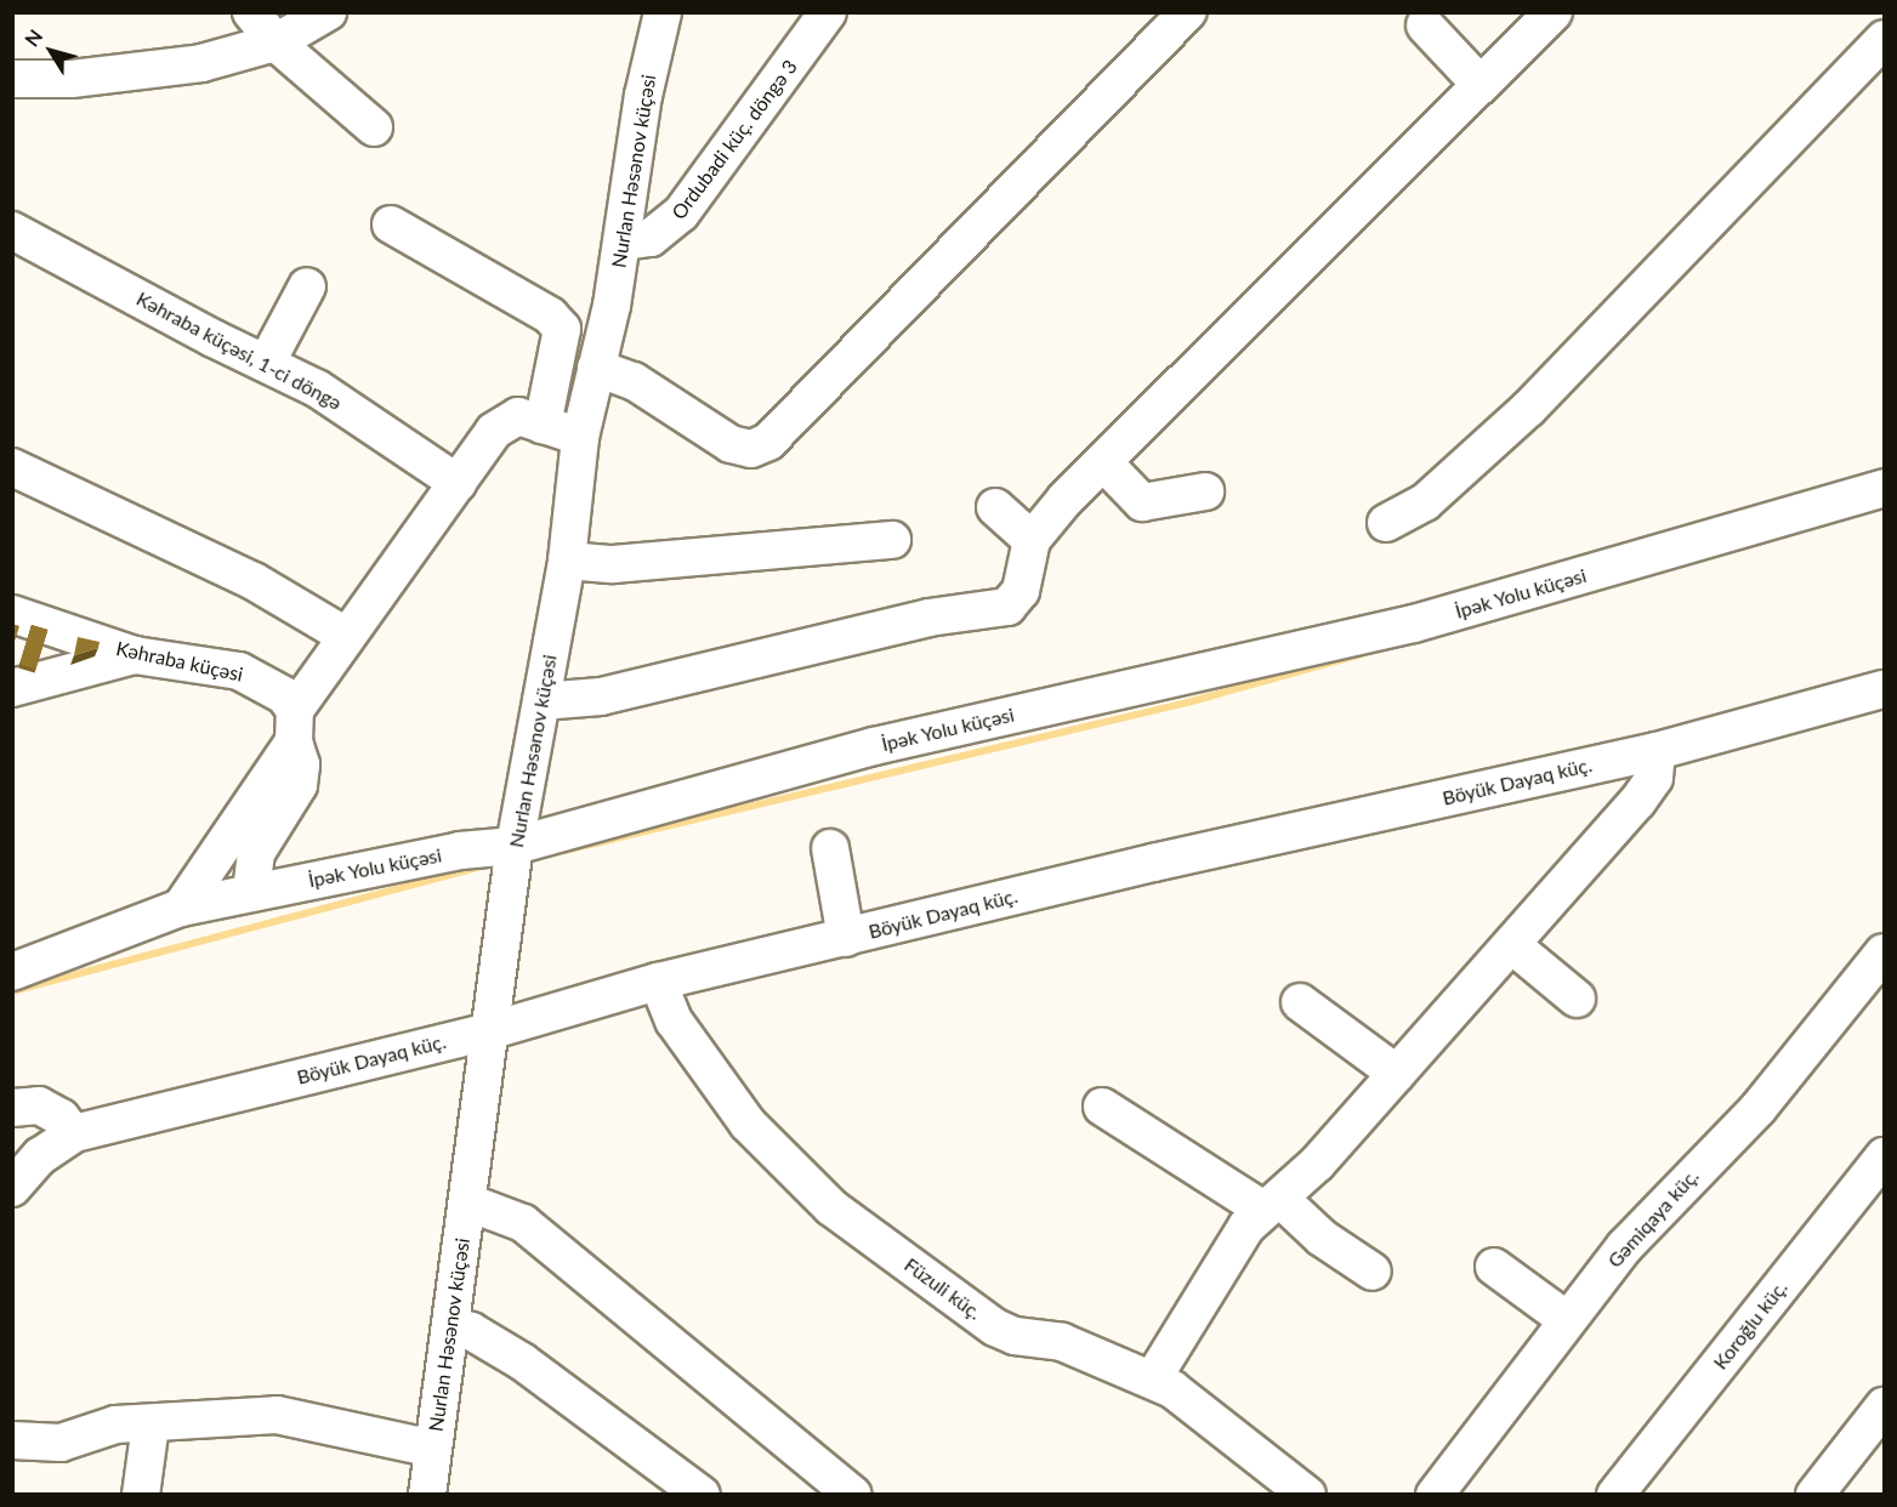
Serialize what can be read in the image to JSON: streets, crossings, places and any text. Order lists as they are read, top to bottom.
{
  "streets": {
    "street": [
      "Ordubadi küç. döngə 3",
      "Nurlan Həsənov küçəsi",
      "Kəhraba küçəsi, 1-ci döngə",
      "İpək Yolu küçəsi",
      "Kəhraba küçəsi",
      "Böyük Dayaq küç.",
      "Gəmiqaya küç.",
      "Füzuli küç.",
      "Koroğlu küç."
    ]
  },
  "crossings": [
    ["Ordubadi küç. döngə 3", "Nurlan Həsənov küçəsi"],
    ["Nurlan Həsənov küçəsi", "İpək Yolu küçəsi"],
    ["Nurlan Həsənov küçəsi", "Böyük Dayaq küç."],
    ["Böyük Dayaq küç.", "Füzuli küç."]
  ],
  "north": "top left"
}
